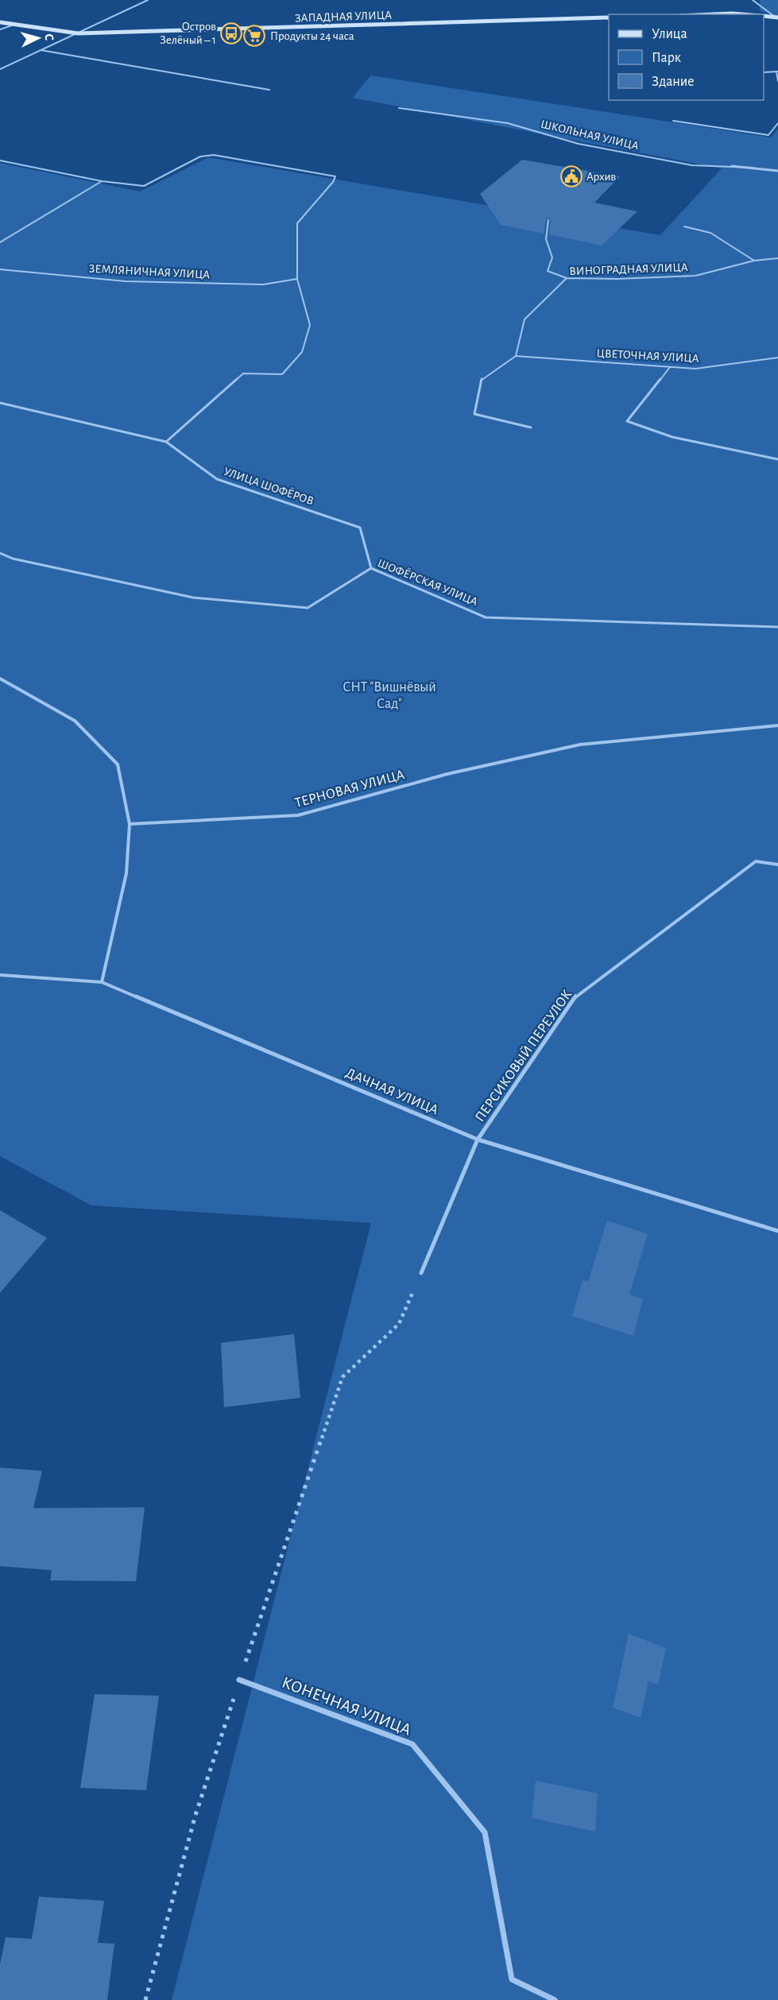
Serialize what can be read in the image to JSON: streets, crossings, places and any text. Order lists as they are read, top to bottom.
{
  "streets": {
    "street": ["ЗАПАДНАЯ УЛИЦА", "ШКОЛЬНАЯ УЛИЦА"],
    "lane": [
      "ВИНОГРАДНАЯ УЛИЦА",
      "ЗЕМЛЯНИЧНАЯ УЛИЦА",
      "ЦВЕТОЧНАЯ УЛИЦА",
      "УЛИЦА ШОФЁРОВ",
      "ШОФЁРСКАЯ УЛИЦА",
      "ТЕРНОВАЯ УЛИЦА",
      "ПЕРСИКОВЫЙ ПЕРЕУЛОК",
      "ДАЧНАЯ УЛИЦА",
      "КОНЕЧНАЯ УЛИЦА"
    ]
  },
  "crossings": [
    ["ВИНОГРАДНАЯ УЛИЦА", "ЦВЕТОЧНАЯ УЛИЦА"],
    ["УЛИЦА ШОФЁРОВ", "ШОФЁРСКАЯ УЛИЦА"],
    ["ПЕРСИКОВЫЙ ПЕРЕУЛОК", "ДАЧНАЯ УЛИЦА"]
  ],
  "parks": ["СНТ \"Вишнёвый Сад\""],
  "places": {
    "bus stop": ["Остров Зелёный – 1"],
    "supermarket": ["Продукты 24 часа"],
    "public building": ["Архив"]
  },
  "legend": ["Улица", "Парк", "Здание"],
  "north": "right"
}
